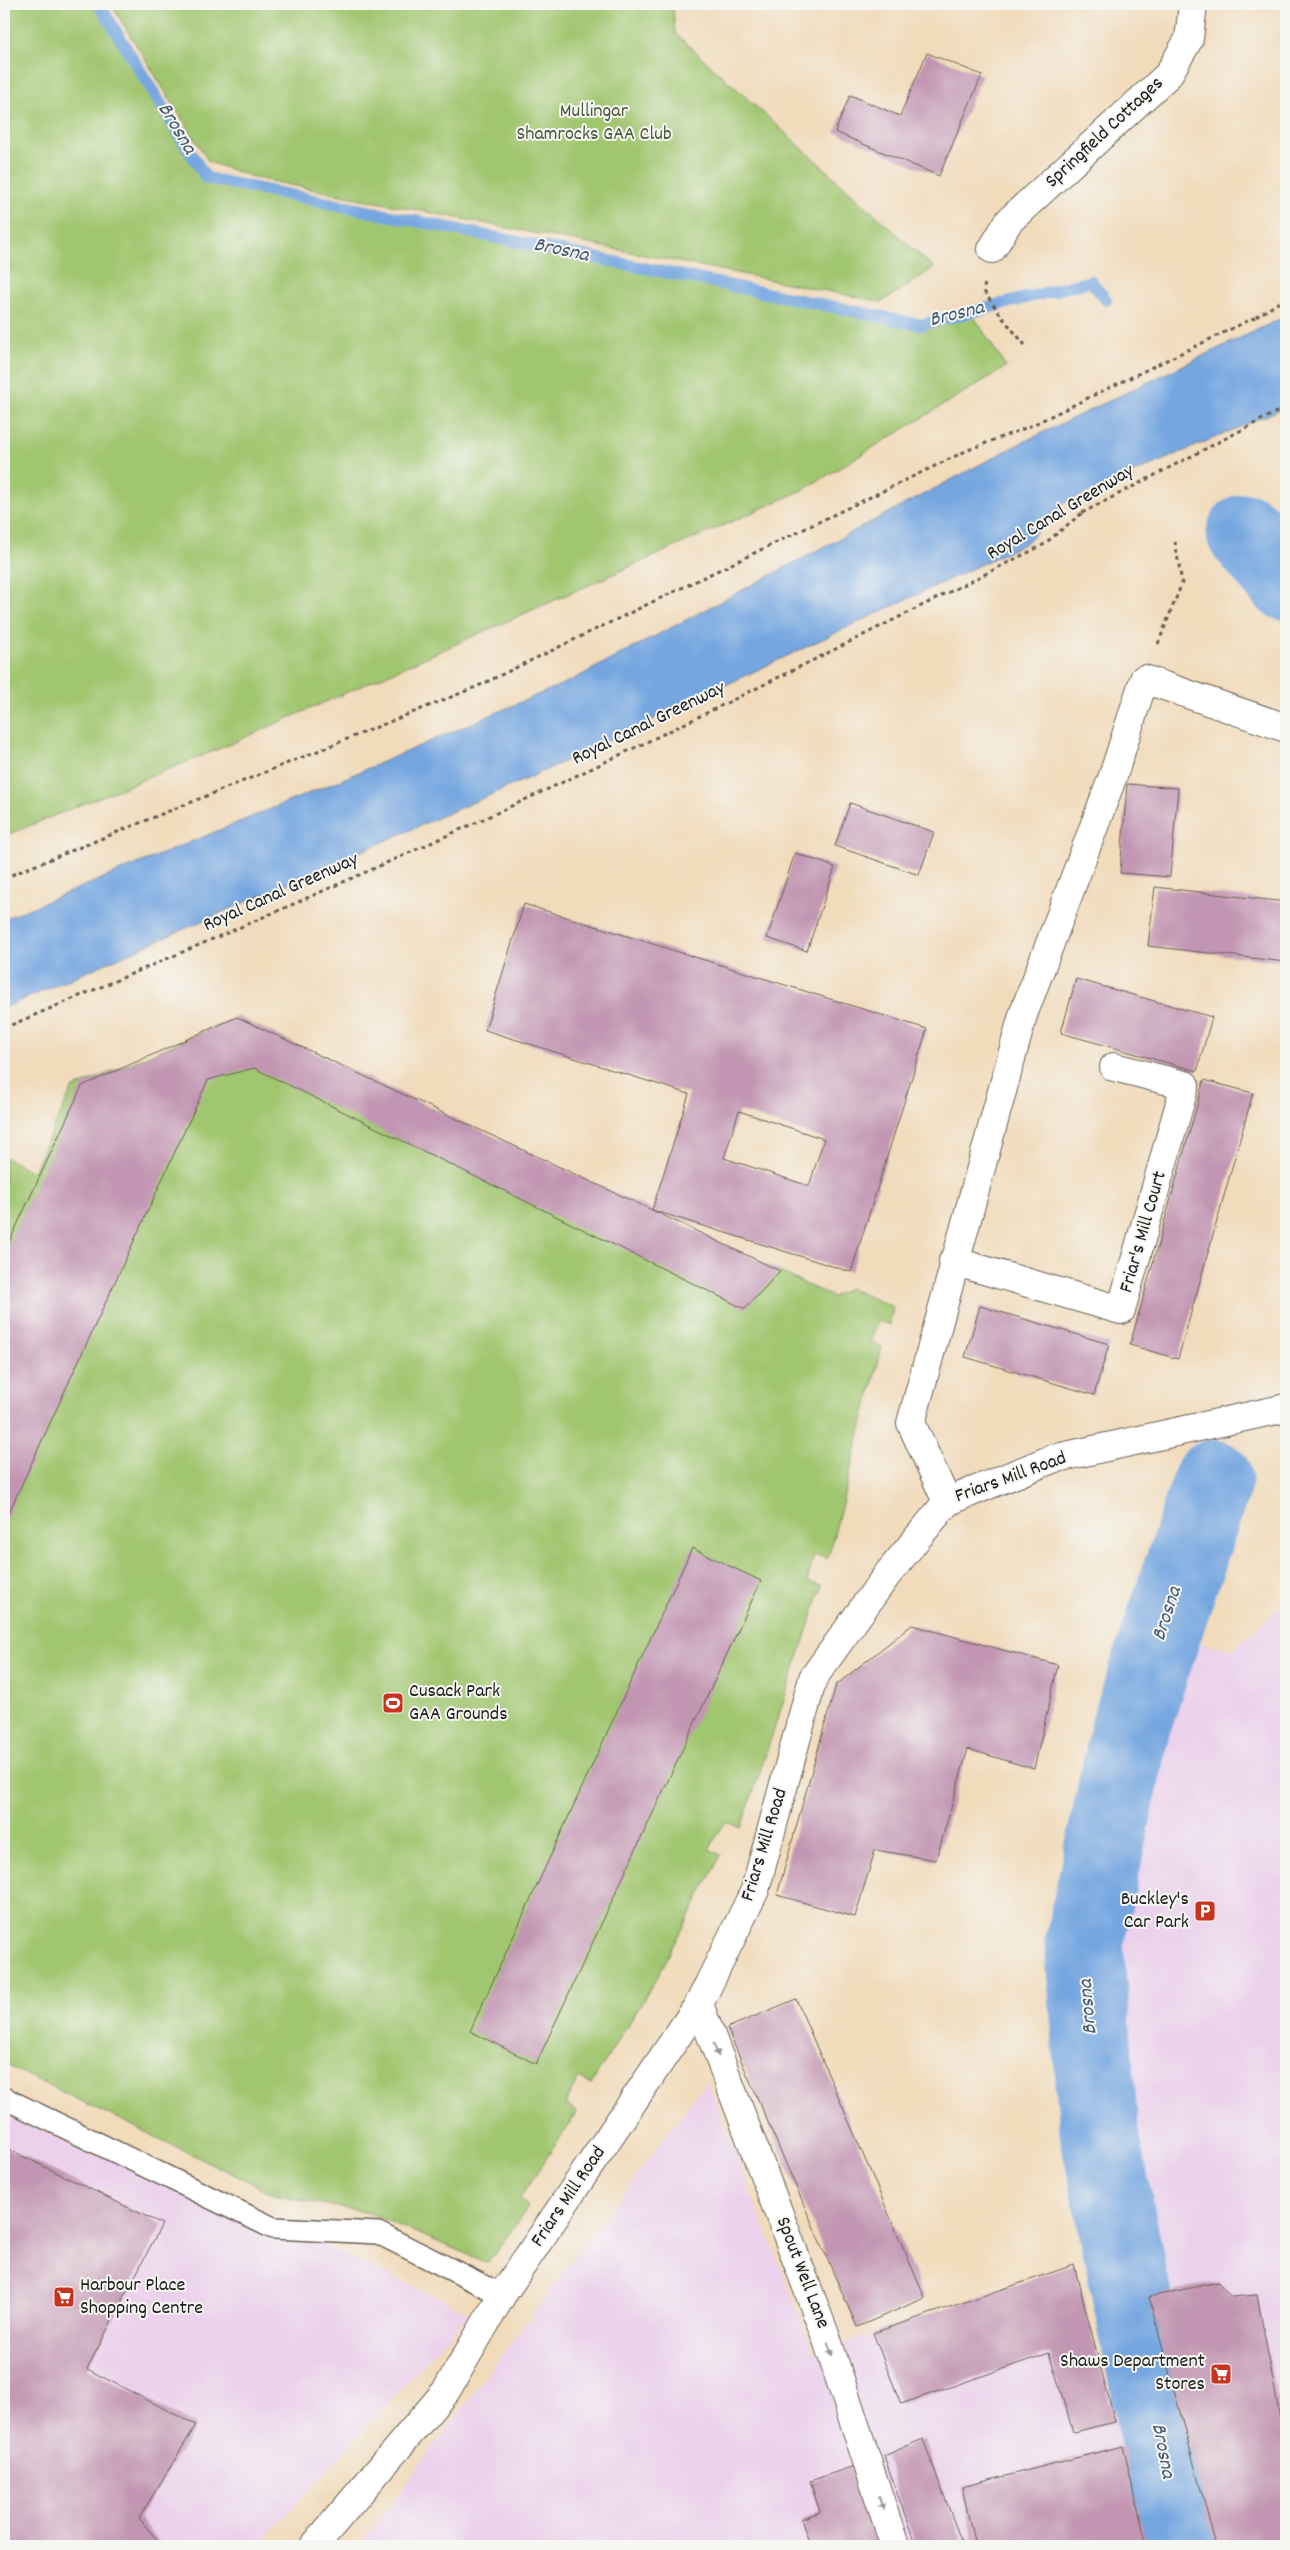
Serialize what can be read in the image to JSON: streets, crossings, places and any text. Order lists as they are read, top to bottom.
{
  "streets": {
    "street": [
      "Springfield Cottages",
      "Friar's Mill Court",
      "Friars Mill Road",
      "Spout Well Lane"
    ],
    "path": ["Royal Canal Greenway"]
  },
  "crossings": [
    ["Friars Mill Road", "Spout Well Lane"]
  ],
  "one_way": ["Spout Well Lane"],
  "water": ["Brosna"],
  "parks": ["Mullingar Shamrocks GAA Club"],
  "places": {
    "sports": ["Cusack Park GAA Grounds"],
    "parking": ["Buckley's Car Park"],
    "supermarket": ["Harbour Place Shopping Centre", "Shaws Department Stores"]
  }
}
